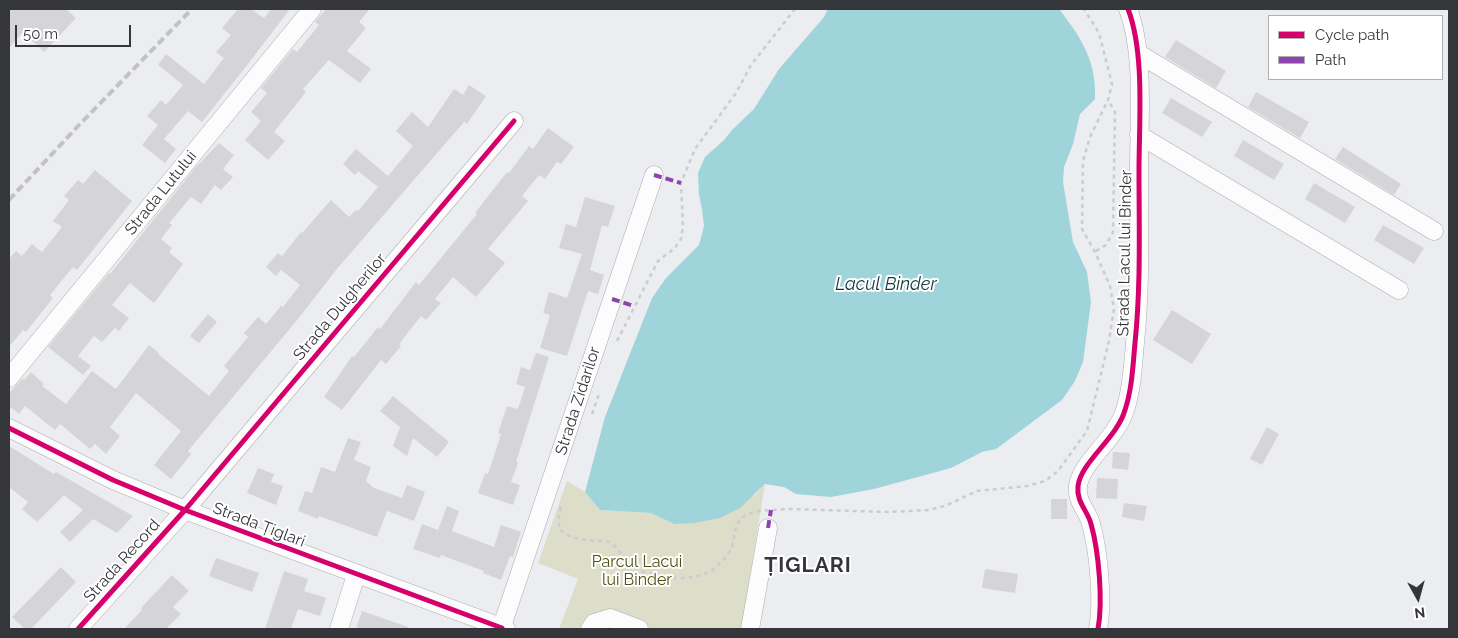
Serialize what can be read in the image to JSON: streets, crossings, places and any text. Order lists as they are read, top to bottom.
{
  "streets": {
    "street": [
      "Strada Lutului",
      "Strada Lacul lui Binder",
      "Strada Dulgherilor",
      "Strada Zidarilor",
      "Strada Țiglari",
      "Strada Record"
    ]
  },
  "crossings": [
    ["Strada Dulgherilor", "Strada Țiglari"],
    ["Strada Dulgherilor", "Strada Record"],
    ["Strada Zidarilor", "Strada Țiglari"],
    ["Strada Țiglari", "Strada Record"]
  ],
  "districts": ["ȚIGLARI"],
  "water": ["Lacul Binder"],
  "parks": ["Parcul Lacui lui Binder"],
  "legend": ["Cycle path", "Path"],
  "scale_bar": "50 m",
  "north": "bottom"
}
